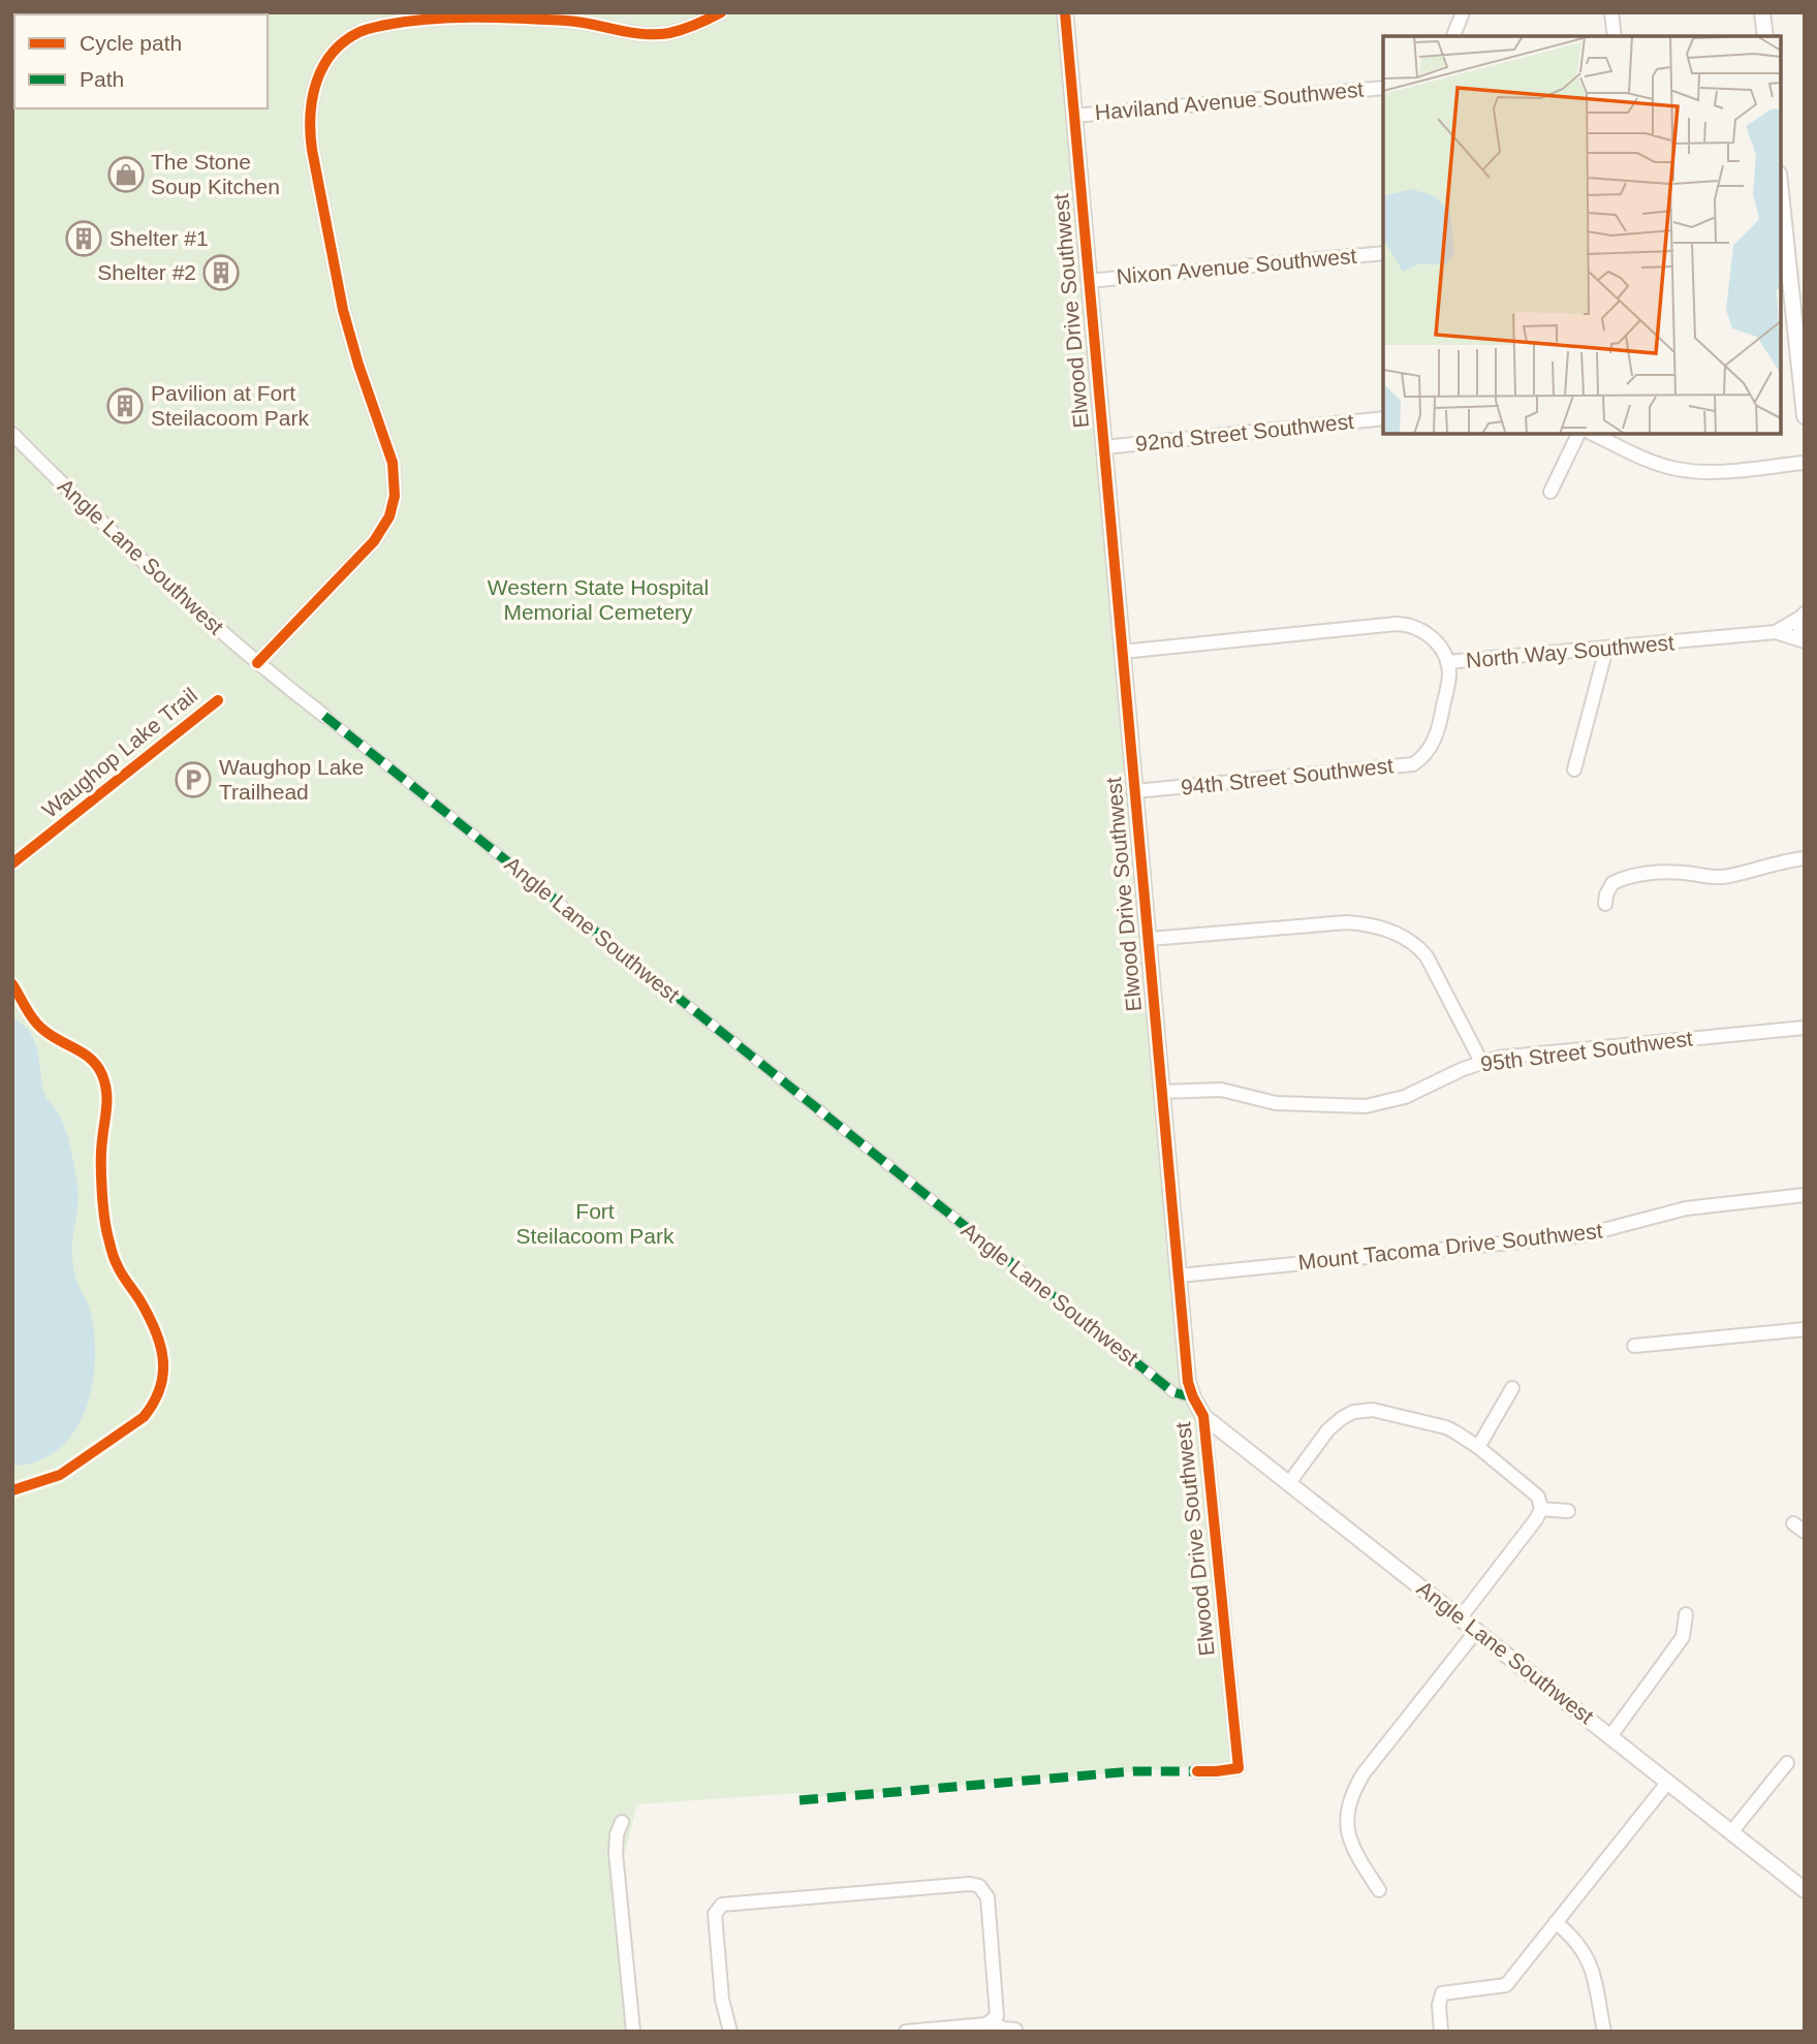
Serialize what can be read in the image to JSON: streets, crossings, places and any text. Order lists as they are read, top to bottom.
{
  "streets": {
    "street": [
      "Haviland Avenue Southwest",
      "Nixon Avenue Southwest",
      "Elwood Drive Southwest",
      "92nd Street Southwest",
      "Angle Lane Southwest",
      "North Way Southwest",
      "94th Street Southwest",
      "95th Street Southwest",
      "Mount Tacoma Drive Southwest"
    ],
    "cycle path": ["Waughop Lake Trail"]
  },
  "crossings": [
    ["Haviland Avenue Southwest", "Elwood Drive Southwest"],
    ["Nixon Avenue Southwest", "Elwood Drive Southwest"],
    ["Elwood Drive Southwest", "92nd Street Southwest"],
    ["Elwood Drive Southwest", "Angle Lane Southwest"],
    ["Elwood Drive Southwest", "North Way Southwest"],
    ["Elwood Drive Southwest", "94th Street Southwest"],
    ["Elwood Drive Southwest", "95th Street Southwest"],
    ["Elwood Drive Southwest", "Mount Tacoma Drive Southwest"],
    ["North Way Southwest", "94th Street Southwest"]
  ],
  "parks": ["Western State Hospital Memorial Cemetery", "Fort Steilacoom Park"],
  "places": {
    "shop": ["The Stone Soup Kitchen"],
    "building": ["Shelter #1", "Shelter #2", "Pavilion at Fort Steilacoom Park"],
    "parking": ["Waughop Lake Trailhead"]
  },
  "legend": ["Cycle path", "Path"]
}
